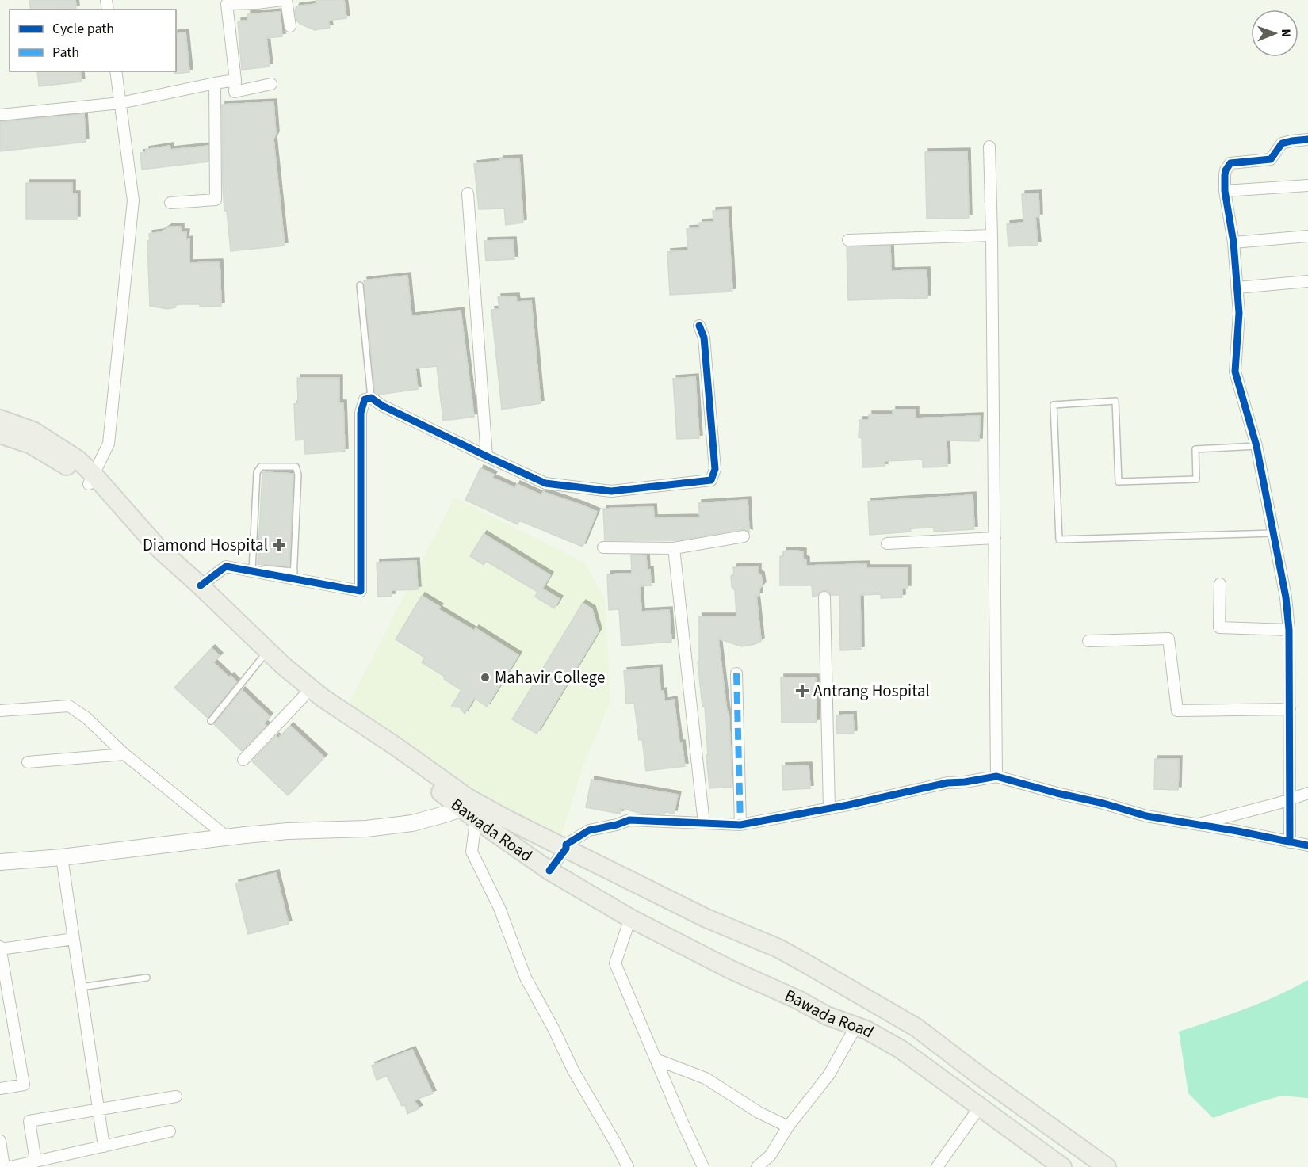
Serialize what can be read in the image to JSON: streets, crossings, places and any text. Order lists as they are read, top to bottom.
{
  "streets": {
    "main road": ["Bawada Road"]
  },
  "places": {
    "health": ["Diamond Hospital", "Antrang Hospital"],
    "other": ["Mahavir College"]
  },
  "legend": ["Cycle path", "Path"],
  "north": "right"
}
